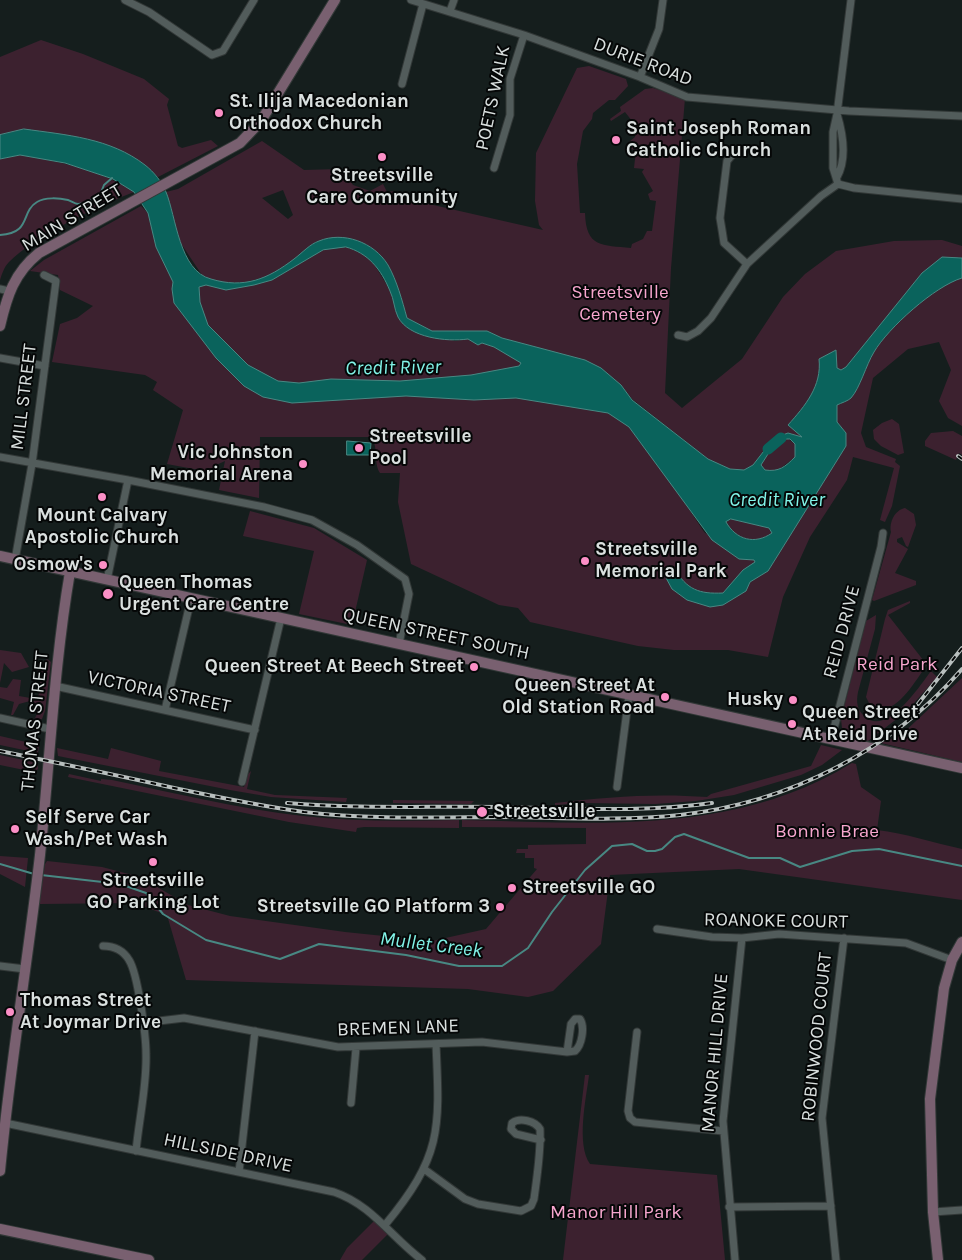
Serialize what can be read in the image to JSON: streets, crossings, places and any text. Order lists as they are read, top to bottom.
{
  "streets": {
    "street": [
      "DURIE ROAD",
      "POETS WALK",
      "MAIN STREET",
      "MILL STREET",
      "REID DRIVE",
      "QUEEN STREET SOUTH",
      "VICTORIA STREET",
      "THOMAS STREET",
      "ROANOKE COURT",
      "BREMEN LANE",
      "ROBINWOOD COURT",
      "MANOR HILL DRIVE",
      "HILLSIDE DRIVE"
    ]
  },
  "crossings": [
    ["DURIE ROAD", "POETS WALK"],
    ["MILL STREET", "QUEEN STREET SOUTH"],
    ["REID DRIVE", "QUEEN STREET SOUTH"],
    ["QUEEN STREET SOUTH", "THOMAS STREET"],
    ["VICTORIA STREET", "THOMAS STREET"],
    ["THOMAS STREET", "HILLSIDE DRIVE"],
    ["ROANOKE COURT", "ROBINWOOD COURT"],
    ["ROANOKE COURT", "MANOR HILL DRIVE"]
  ],
  "water": ["Credit River", "Mullet Creek"],
  "parks": [
    "Streetsville Cemetery",
    "Reid Park",
    "Bonnie Brae",
    "Manor Hill Park"
  ],
  "places": [
    "St. Ilija Macedonian Orthodox Church",
    "Saint Joseph Roman Catholic Church",
    "Streetsville Care Community",
    "Streetsville Pool",
    "Vic Johnston Memorial Arena",
    "Mount Calvary Apostolic Church",
    "Streetsville Memorial Park",
    "Osmow's",
    "Queen Thomas Urgent Care Centre",
    "Queen Street At Beech Street",
    "Queen Street At Old Station Road",
    "Husky",
    "Queen Street At Reid Drive",
    "Streetsville",
    "Self Serve Car Wash/Pet Wash",
    "Streetsville GO Parking Lot",
    "Streetsville GO",
    "Streetsville GO Platform 3",
    "Thomas Street At Joymar Drive"
  ]
}
